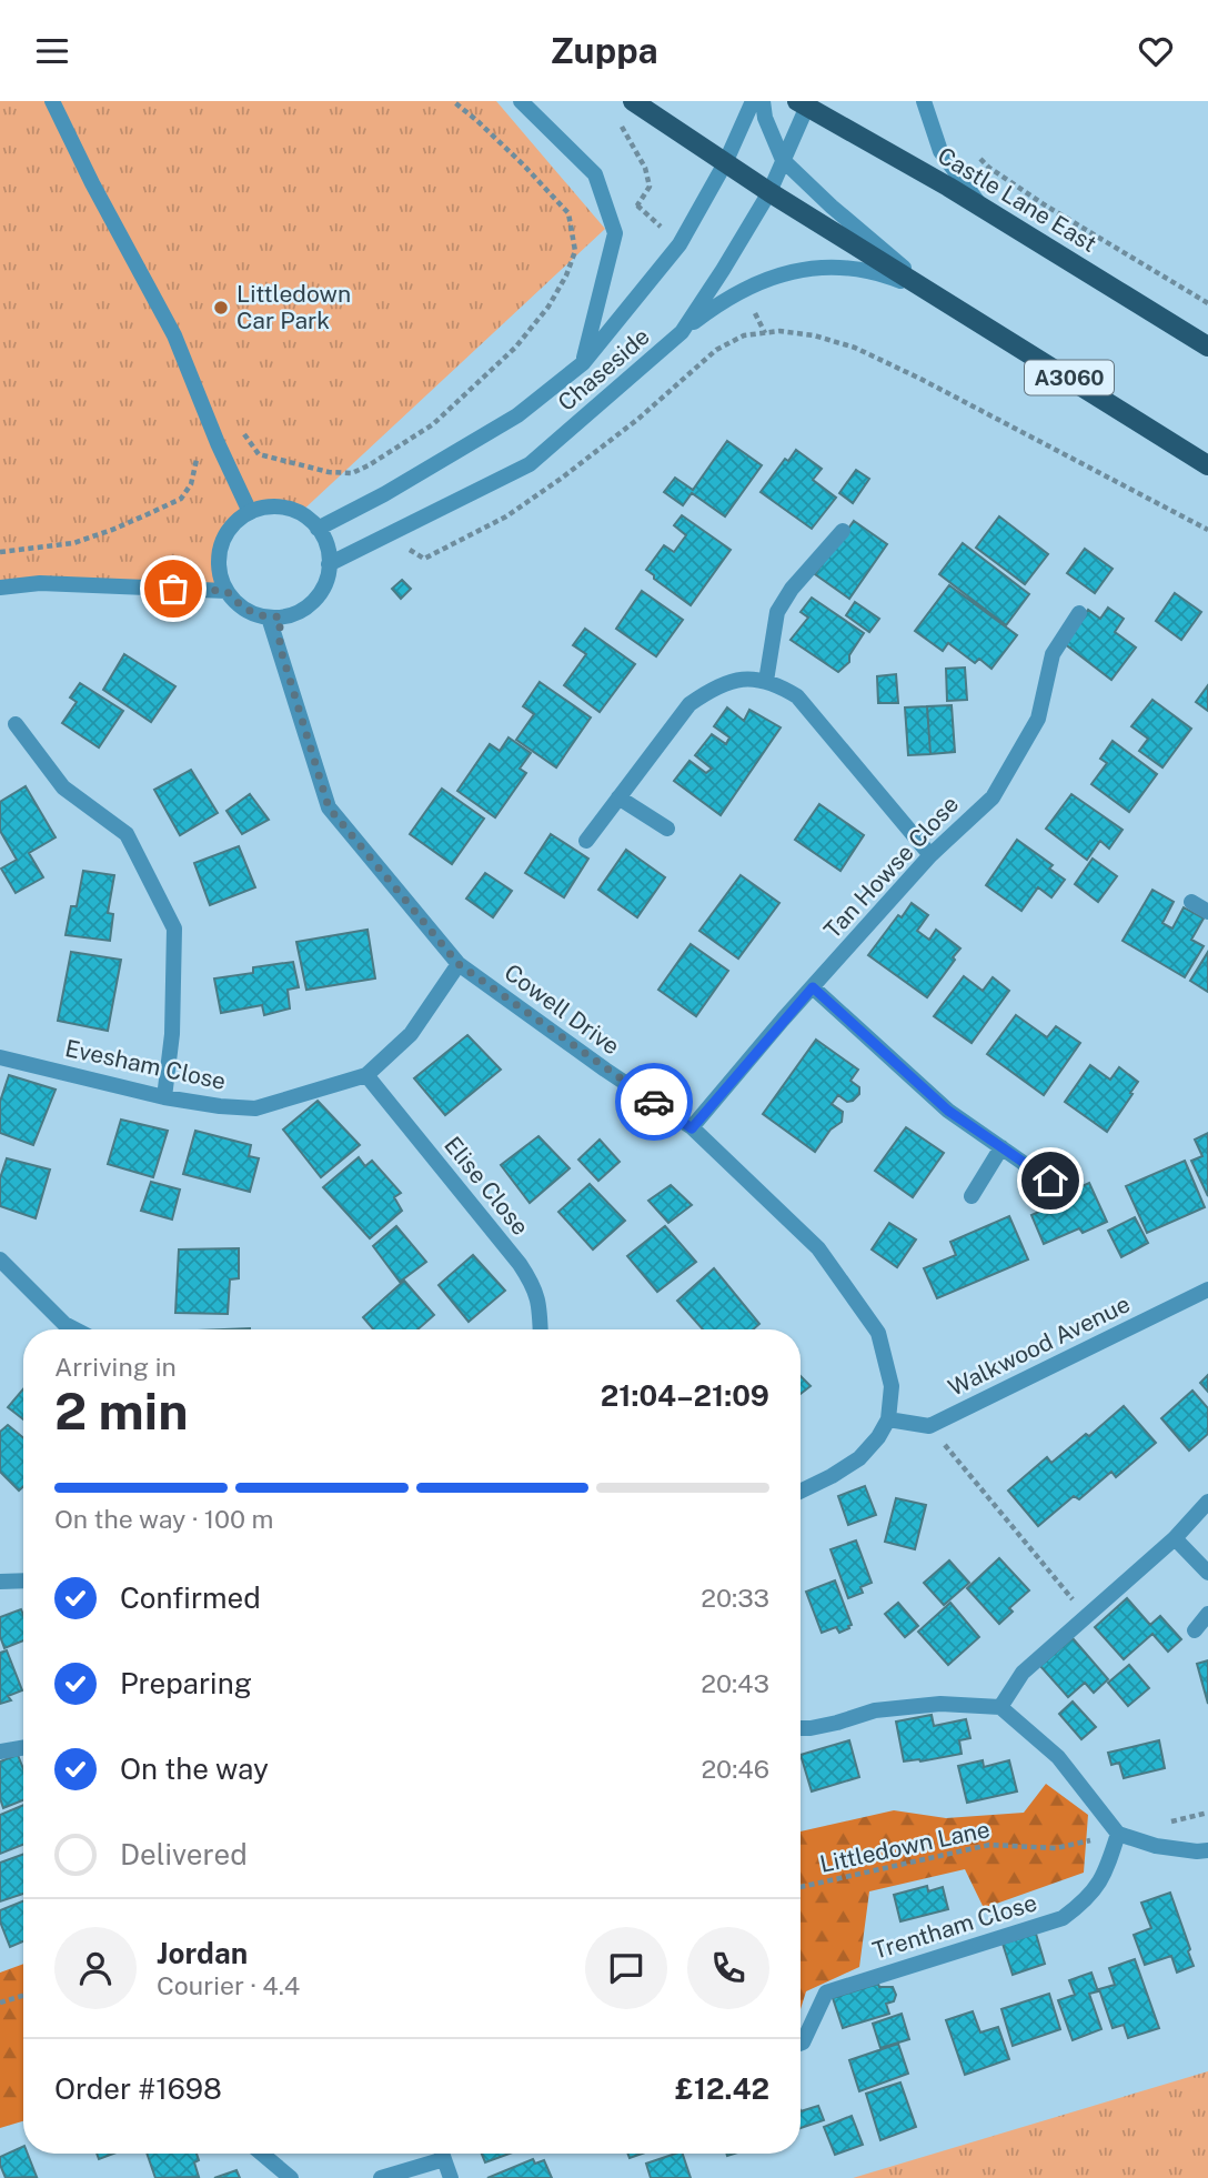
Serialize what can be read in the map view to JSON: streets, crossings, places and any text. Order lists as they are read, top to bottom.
{
  "streets": {
    "main road": ["Castle Lane East", "A3060"],
    "street": [
      "Chaseside",
      "Tan Howse Close",
      "Cowell Drive",
      "Evesham Close",
      "Elise Close",
      "Walkwood Avenue",
      "Trentham Close"
    ],
    "path": ["Littledown Lane"]
  },
  "crossings": [
    ["Castle Lane East", "Chaseside"],
    ["Chaseside", "A3060"],
    ["Chaseside", "Cowell Drive"],
    ["Tan Howse Close", "Cowell Drive"],
    ["Cowell Drive", "Evesham Close"],
    ["Evesham Close", "Elise Close"],
    ["Littledown Lane", "Trentham Close"]
  ],
  "places": ["Littledown Car Park"],
  "page": {
    "header": "Zuppa",
    "heading": ["2 min", "Arriving in", "21:04–21:09"],
    "panel": [
      "Jordan",
      "Courier · 4.4",
      "Order #1698",
      "£12.42"
    ],
    "bar": "On the way · 100 m",
    "list": [
      ["Confirmed", "20:33"],
      ["Preparing", "20:43"],
      ["On the way", "20:46"],
      "Delivered"
    ]
  }
}
